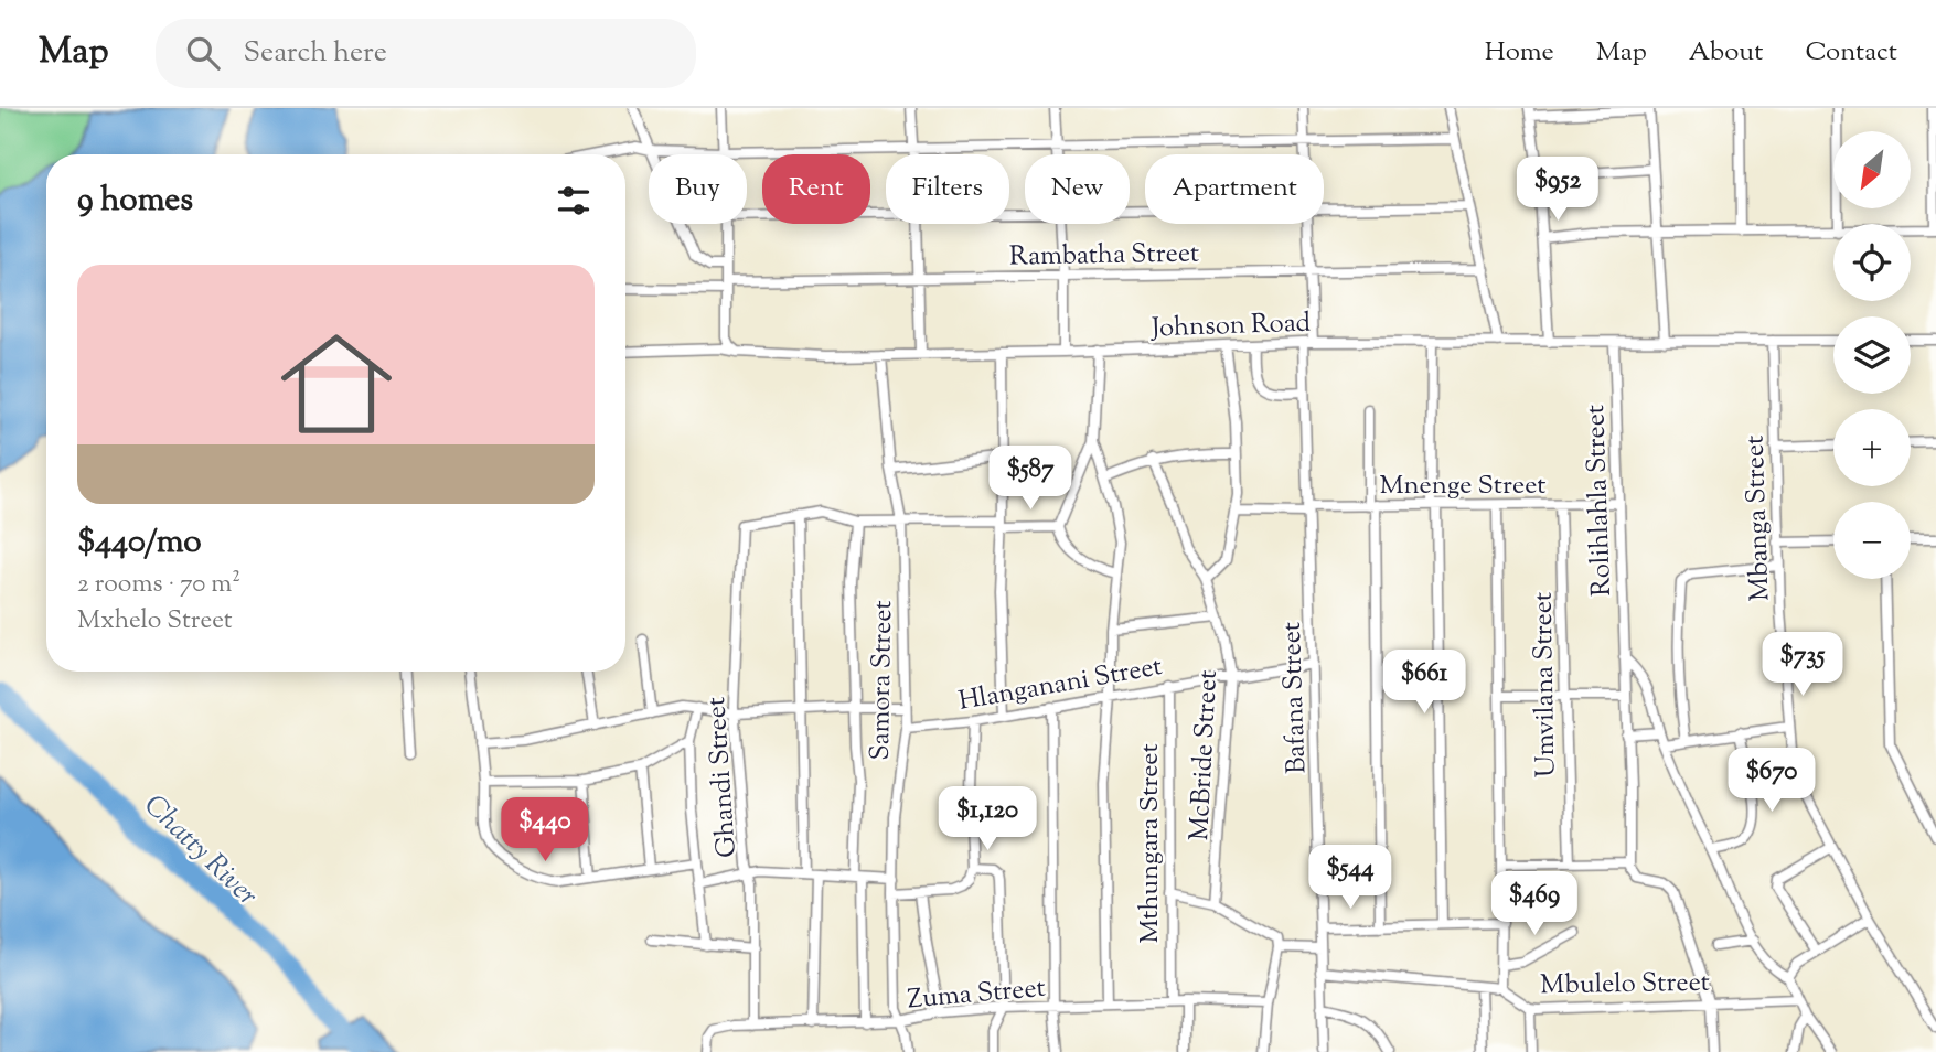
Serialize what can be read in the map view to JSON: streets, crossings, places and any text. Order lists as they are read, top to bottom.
{
  "streets": {
    "street": [
      "Rambatha Street",
      "Johnson Road",
      "Mnenge Street",
      "Rolihlahla Street",
      "Mbanga Street",
      "Samora Street",
      "Hlanganani Street",
      "Umvilana Street",
      "Bafana Street",
      "McBride Street",
      "Ghandi Street",
      "Mthungara Street",
      "Mbulelo Street",
      "Zuma Street"
    ]
  },
  "crossings": [
    ["Rambatha Street", "Bafana Street"],
    ["Johnson Road", "Rolihlahla Street"],
    ["Johnson Road", "Mbanga Street"],
    ["Johnson Road", "Samora Street"],
    ["Johnson Road", "Bafana Street"],
    ["Mnenge Street", "Rolihlahla Street"],
    ["Mnenge Street", "Umvilana Street"],
    ["Mnenge Street", "Bafana Street"],
    ["Samora Street", "Hlanganani Street"],
    ["Samora Street", "Zuma Street"],
    ["Hlanganani Street", "Bafana Street"],
    ["Hlanganani Street", "McBride Street"],
    ["Hlanganani Street", "Mthungara Street"],
    ["Bafana Street", "Mbulelo Street"],
    ["Ghandi Street", "Zuma Street"],
    ["Mthungara Street", "Zuma Street"]
  ],
  "water": ["Chatty River"],
  "north": "bottom left",
  "page": {
    "header": "Map",
    "search": "Search here",
    "nav": [
      "Home",
      "Map",
      "About",
      "Contact"
    ],
    "map_buttons": ["+", "−"],
    "chip": [
      "Buy",
      "Rent",
      "Filters",
      "New",
      "Apartment"
    ],
    "heading": "9 homes",
    "price": [
      "$952",
      "$587",
      "$735",
      "$661",
      "$670",
      "$1,120",
      "$440",
      "$544",
      "$469"
    ],
    "list": [
      {
        "name": "$440/mo",
        "note": "2 rooms · 70 m² · Mxhelo Street"
      }
    ]
  }
}
